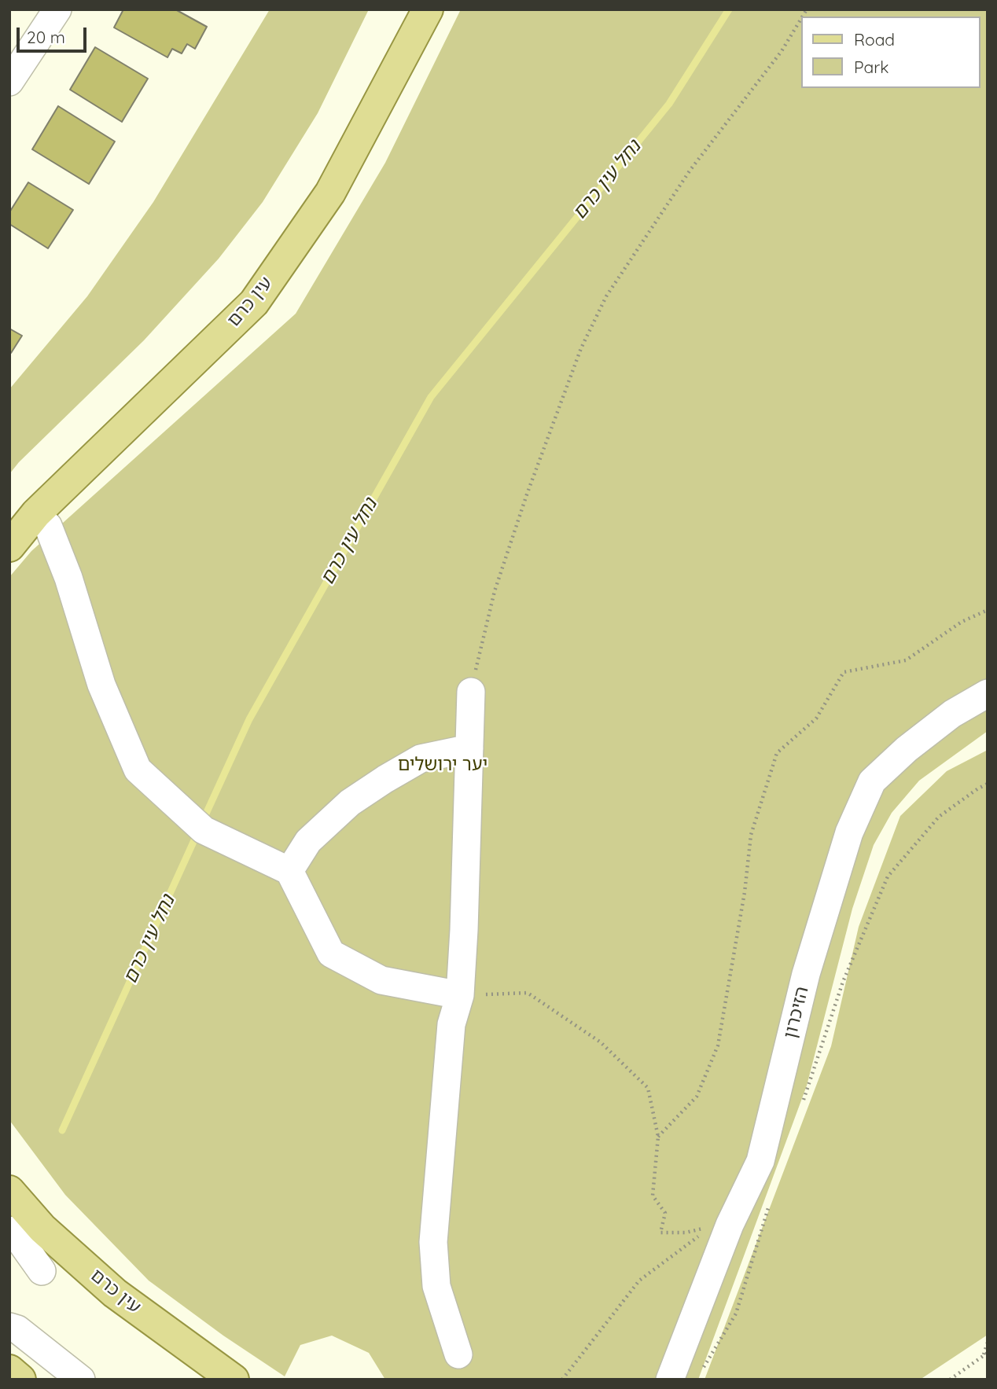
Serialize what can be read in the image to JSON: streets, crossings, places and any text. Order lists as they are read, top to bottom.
{
  "streets": {
    "main road": ["עין כרם"],
    "street": ["הזיכרון"]
  },
  "water": ["נחל עין כרם"],
  "parks": ["יער ירושלים"],
  "legend": ["Road", "Park"],
  "scale_bar": "20 m"
}
